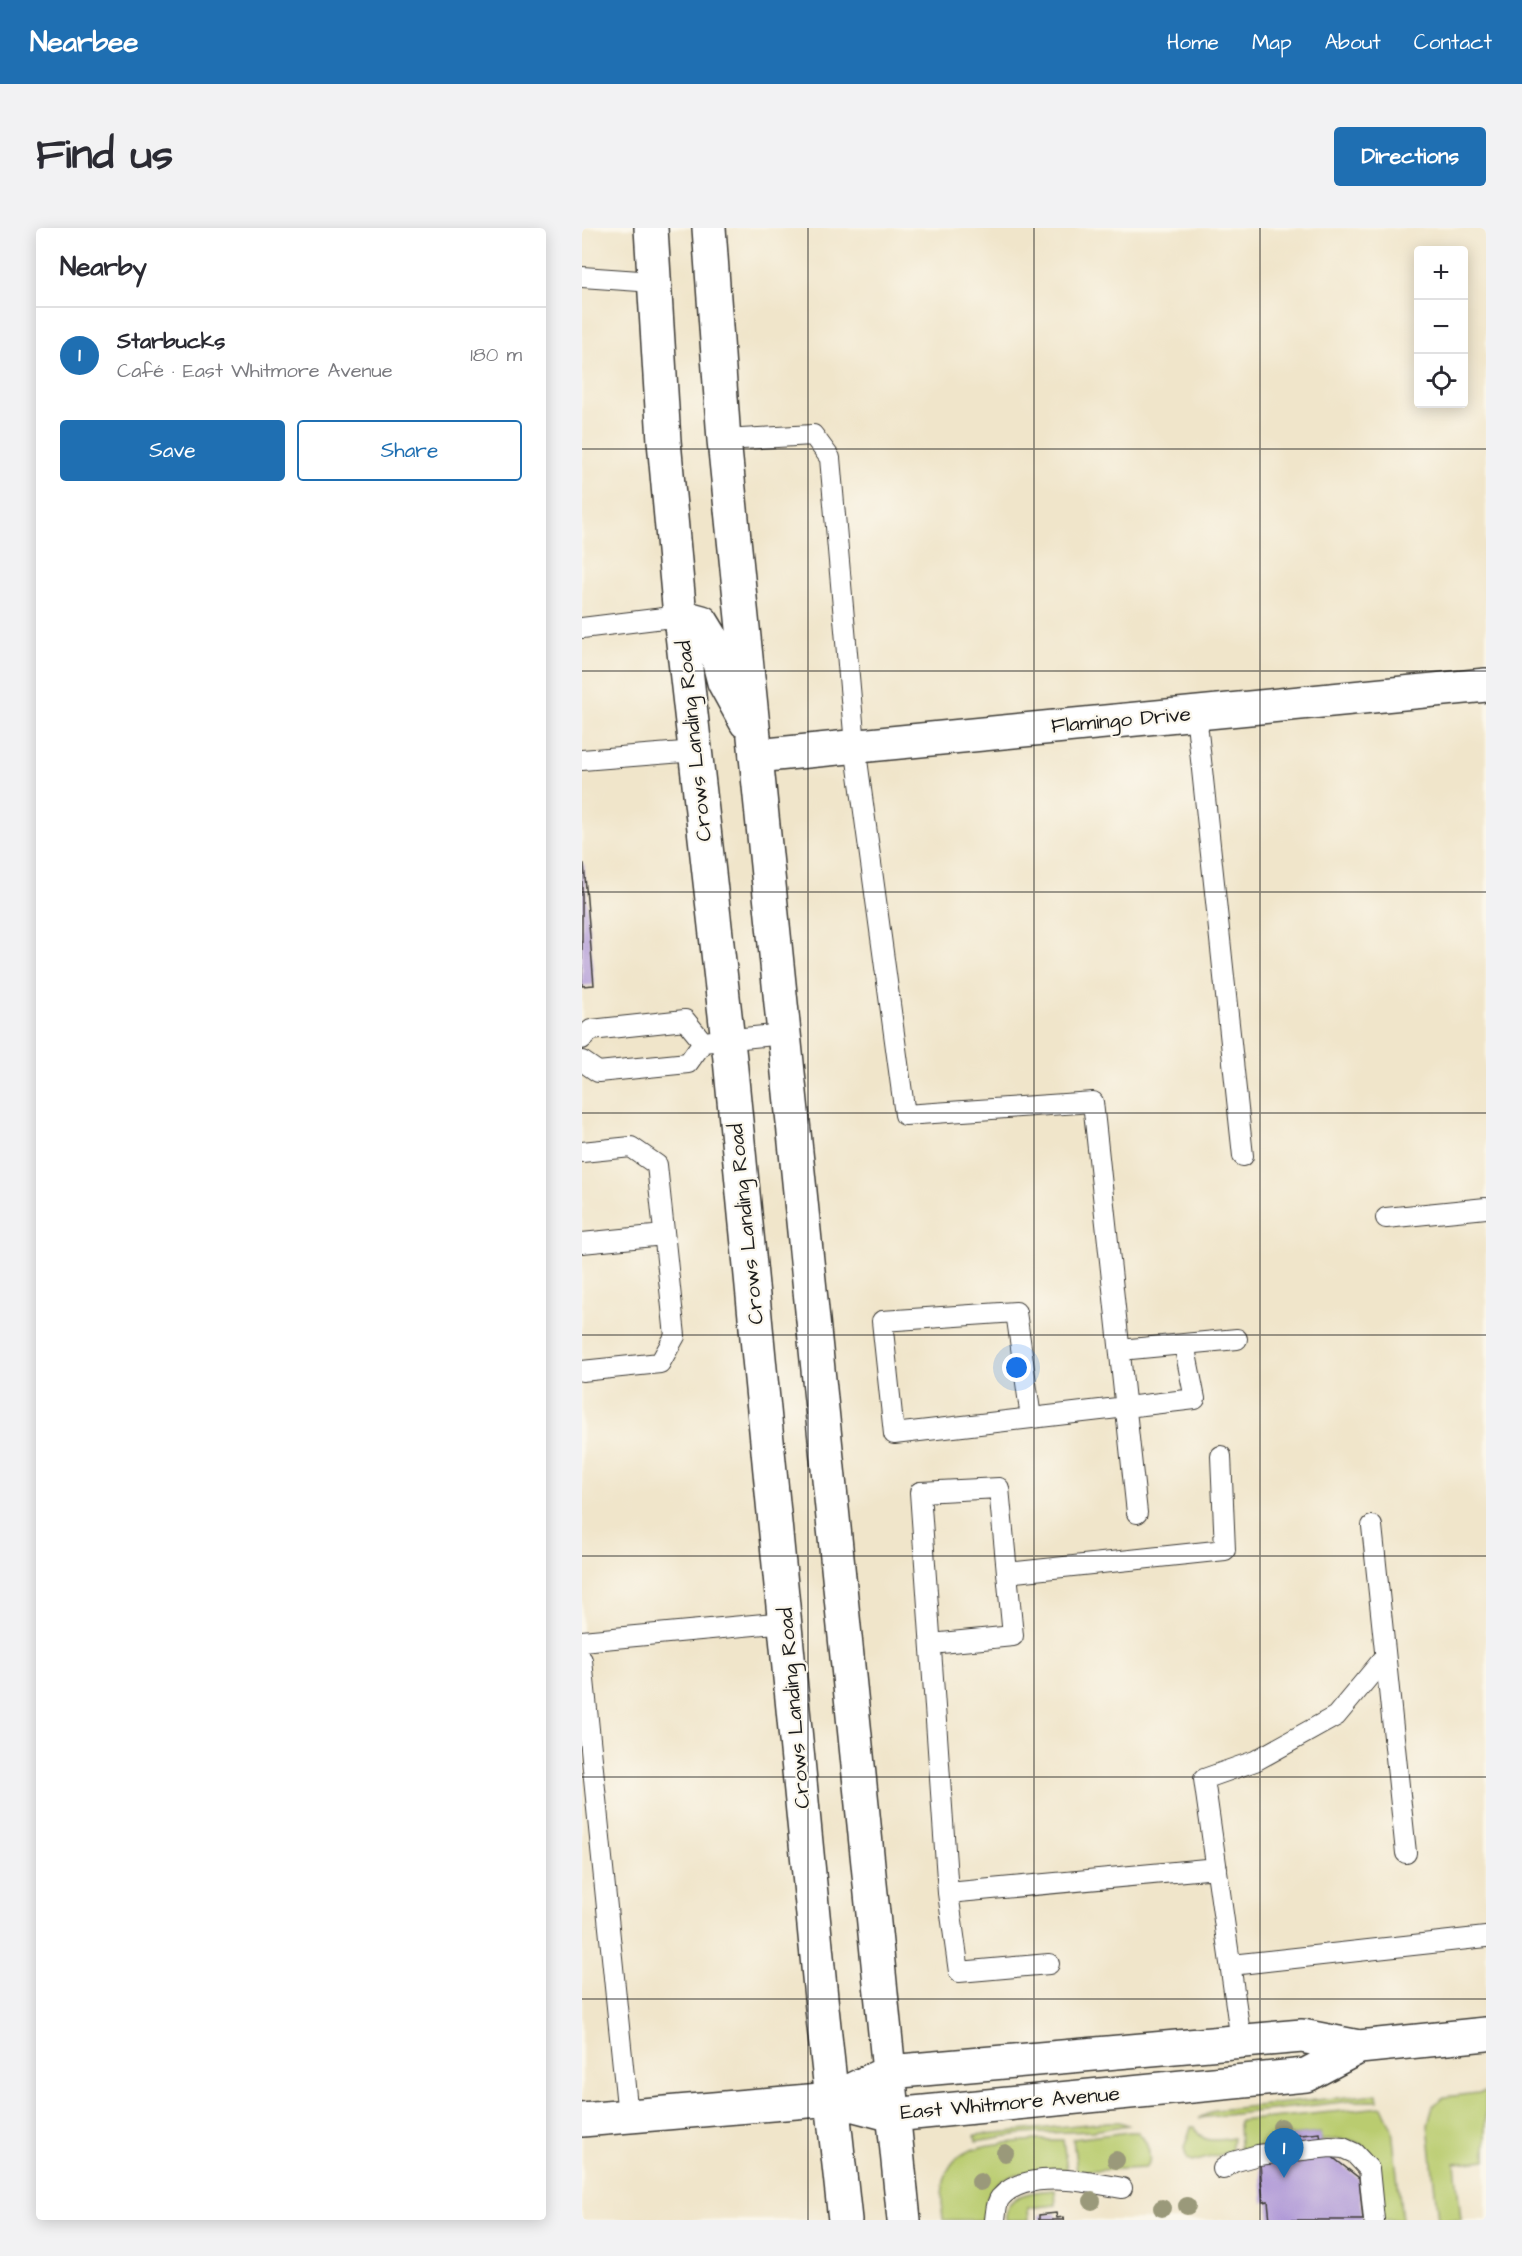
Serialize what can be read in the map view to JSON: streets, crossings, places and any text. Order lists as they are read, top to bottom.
{
  "streets": {
    "main road": ["Flamingo Drive", "Crows Landing Road", "East Whitmore Avenue"]
  },
  "crossings": [
    ["Crows Landing Road", "East Whitmore Avenue"]
  ],
  "page": {
    "header": "Nearbee",
    "nav": [
      "Home",
      "Map",
      "About",
      "Contact"
    ],
    "title": "Find us",
    "buttons": [
      "Directions",
      ["Save", "Share"]
    ],
    "heading": "Nearby",
    "map_buttons": ["+", "−"],
    "list": [
      {
        "mark": "1",
        "name": "Starbucks",
        "note": "Café · East Whitmore Avenue",
        "value": "180 m"
      }
    ],
    "pins": "1"
  }
}
